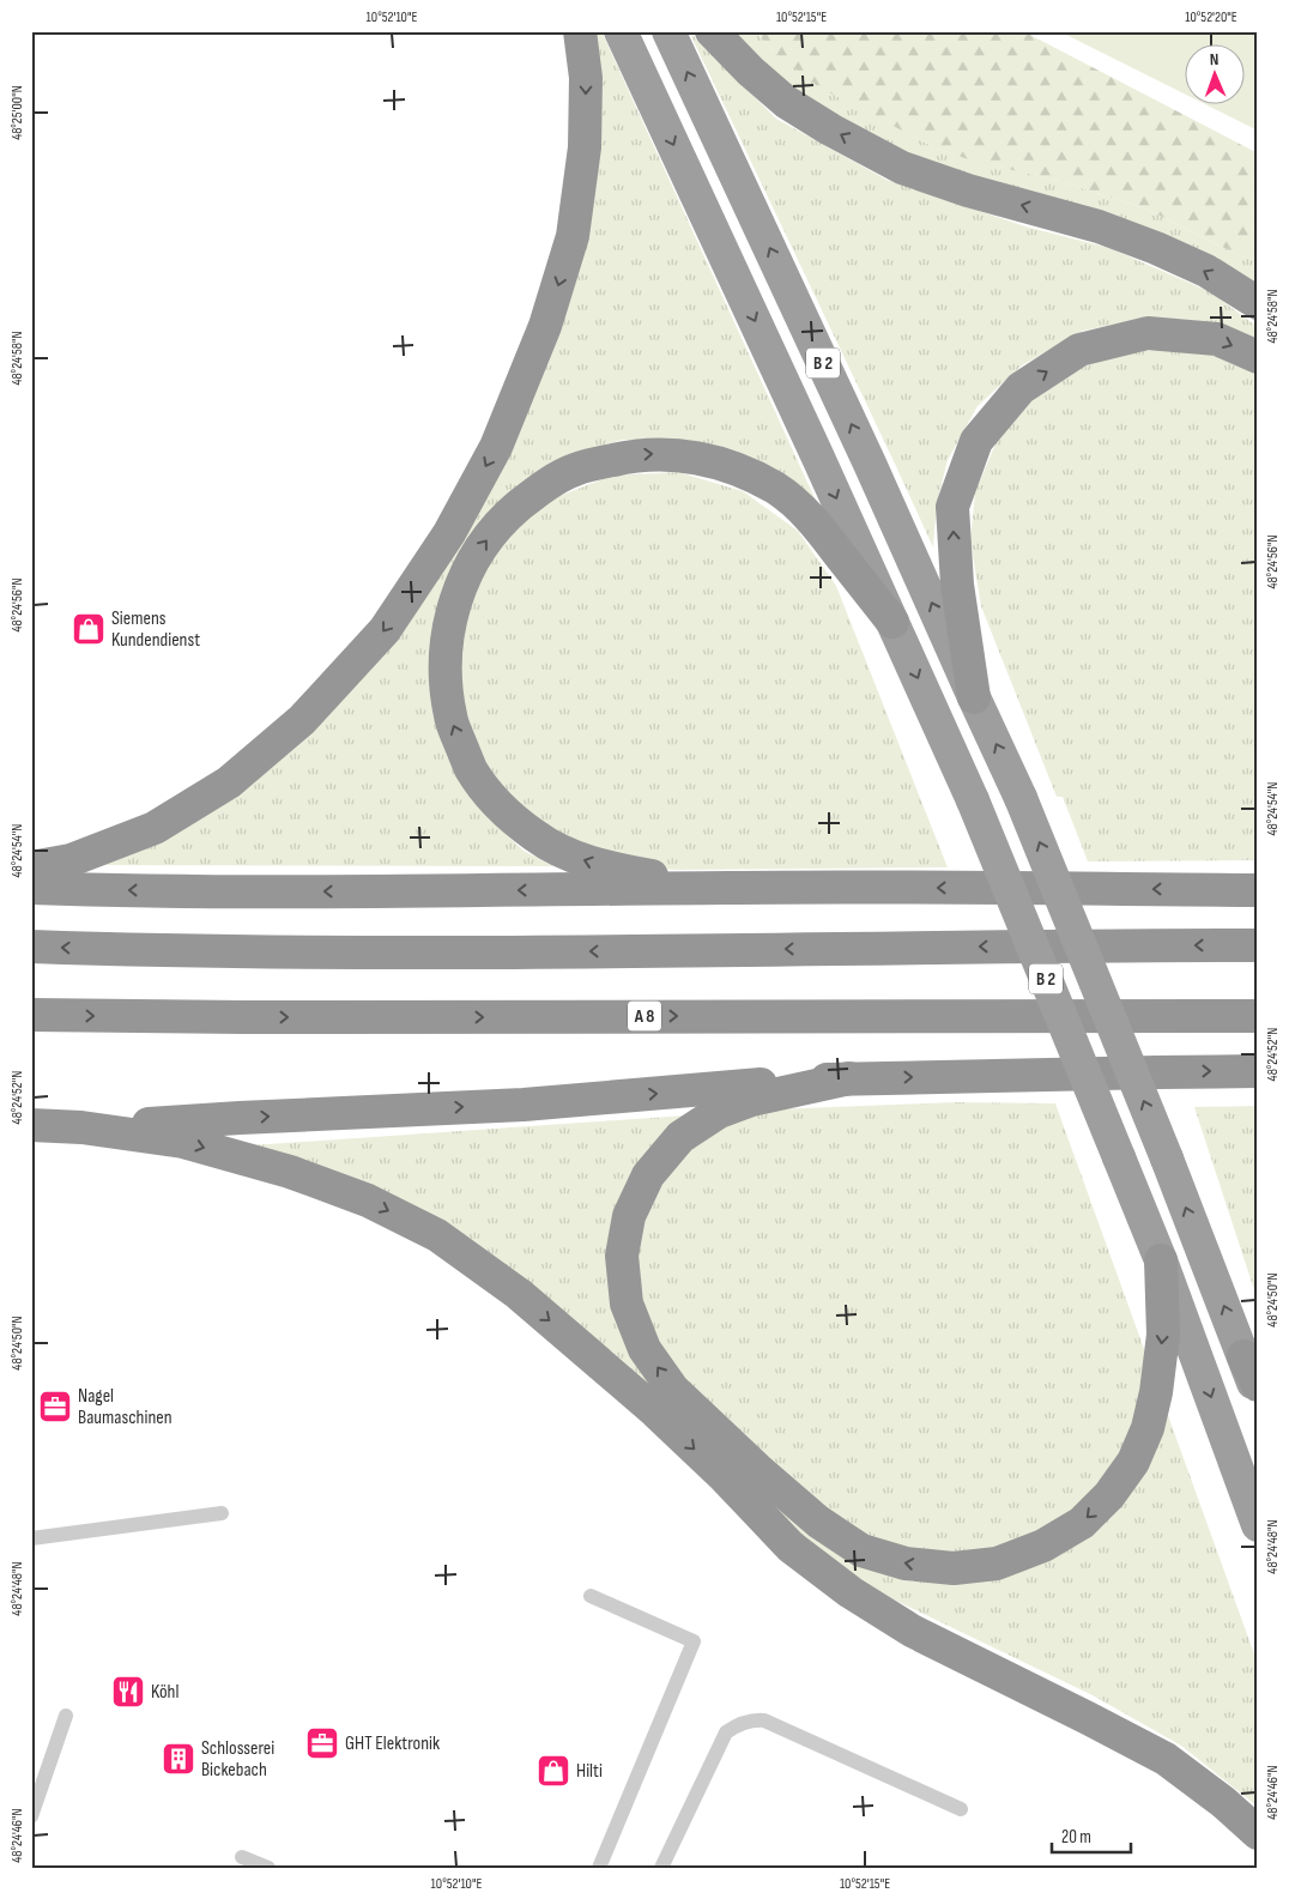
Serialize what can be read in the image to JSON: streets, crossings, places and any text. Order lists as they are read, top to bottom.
{
  "streets": {
    "highway": ["B 2", "A 8"]
  },
  "places": {
    "shop": ["Siemens Kundendienst", "Hilti"],
    "office": ["Nagel Baumaschinen", "GHT Elektronik"],
    "restaurant": ["Köhl"],
    "building": ["Schlosserei Bickebach"]
  },
  "scale_bar": "20 m",
  "north": "top",
  "coordinates": [
    "10°52'10\"E",
    "10°52'15\"E",
    "10°52'20\"E",
    "48°25'00\"N",
    "48°24'58\"N",
    "48°24'56\"N",
    "48°24'54\"N",
    "48°24'52\"N",
    "48°24'50\"N",
    "48°24'48\"N",
    "48°24'46\"N"
  ]
}
